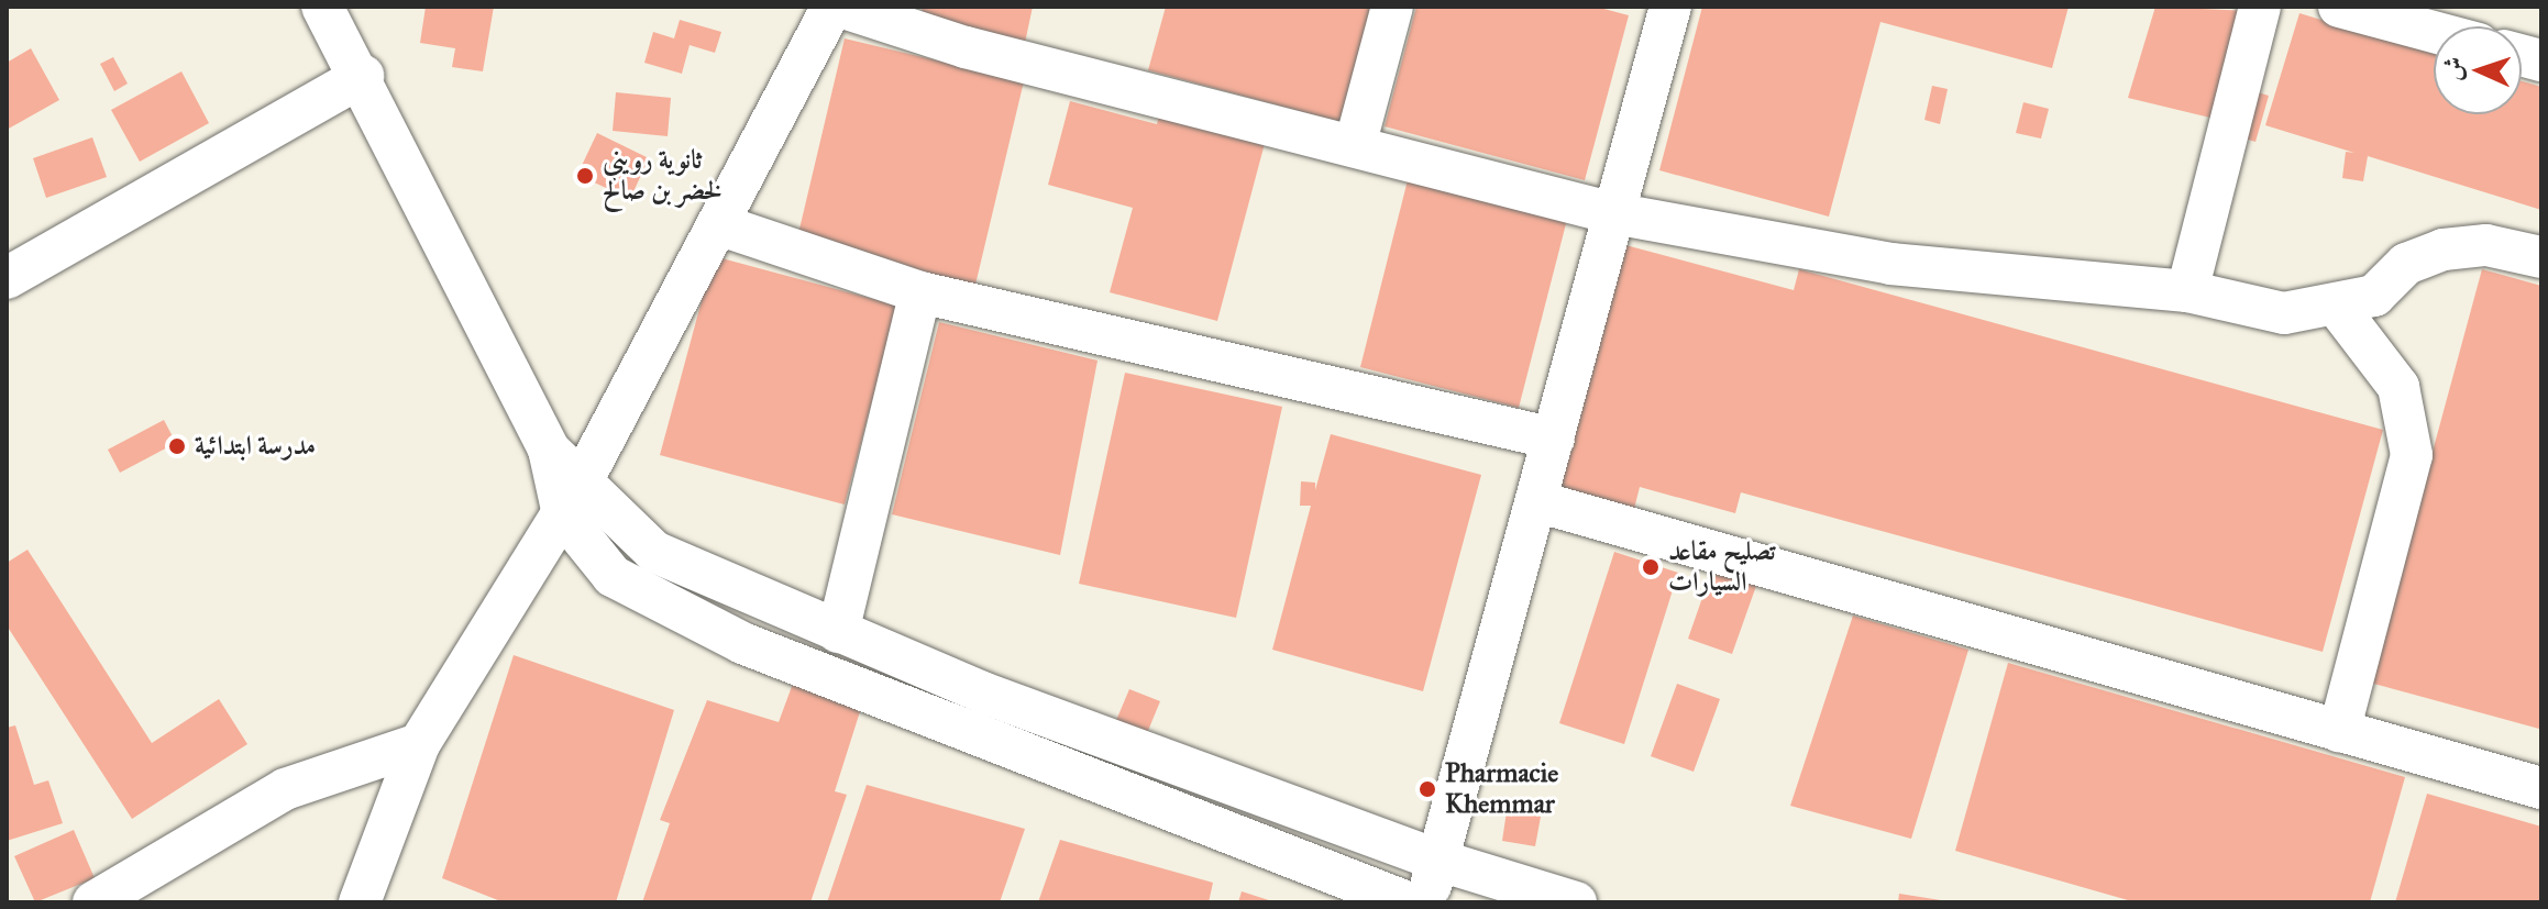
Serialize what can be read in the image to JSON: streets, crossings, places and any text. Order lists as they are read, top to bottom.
{
  "places": [
    "ثانوية رويني لخضر بن صالح",
    "مدرسة ابتدائية",
    "تصليح مقاعد السيارات",
    "Pharmacie Khemmar"
  ],
  "north": "left"
}
